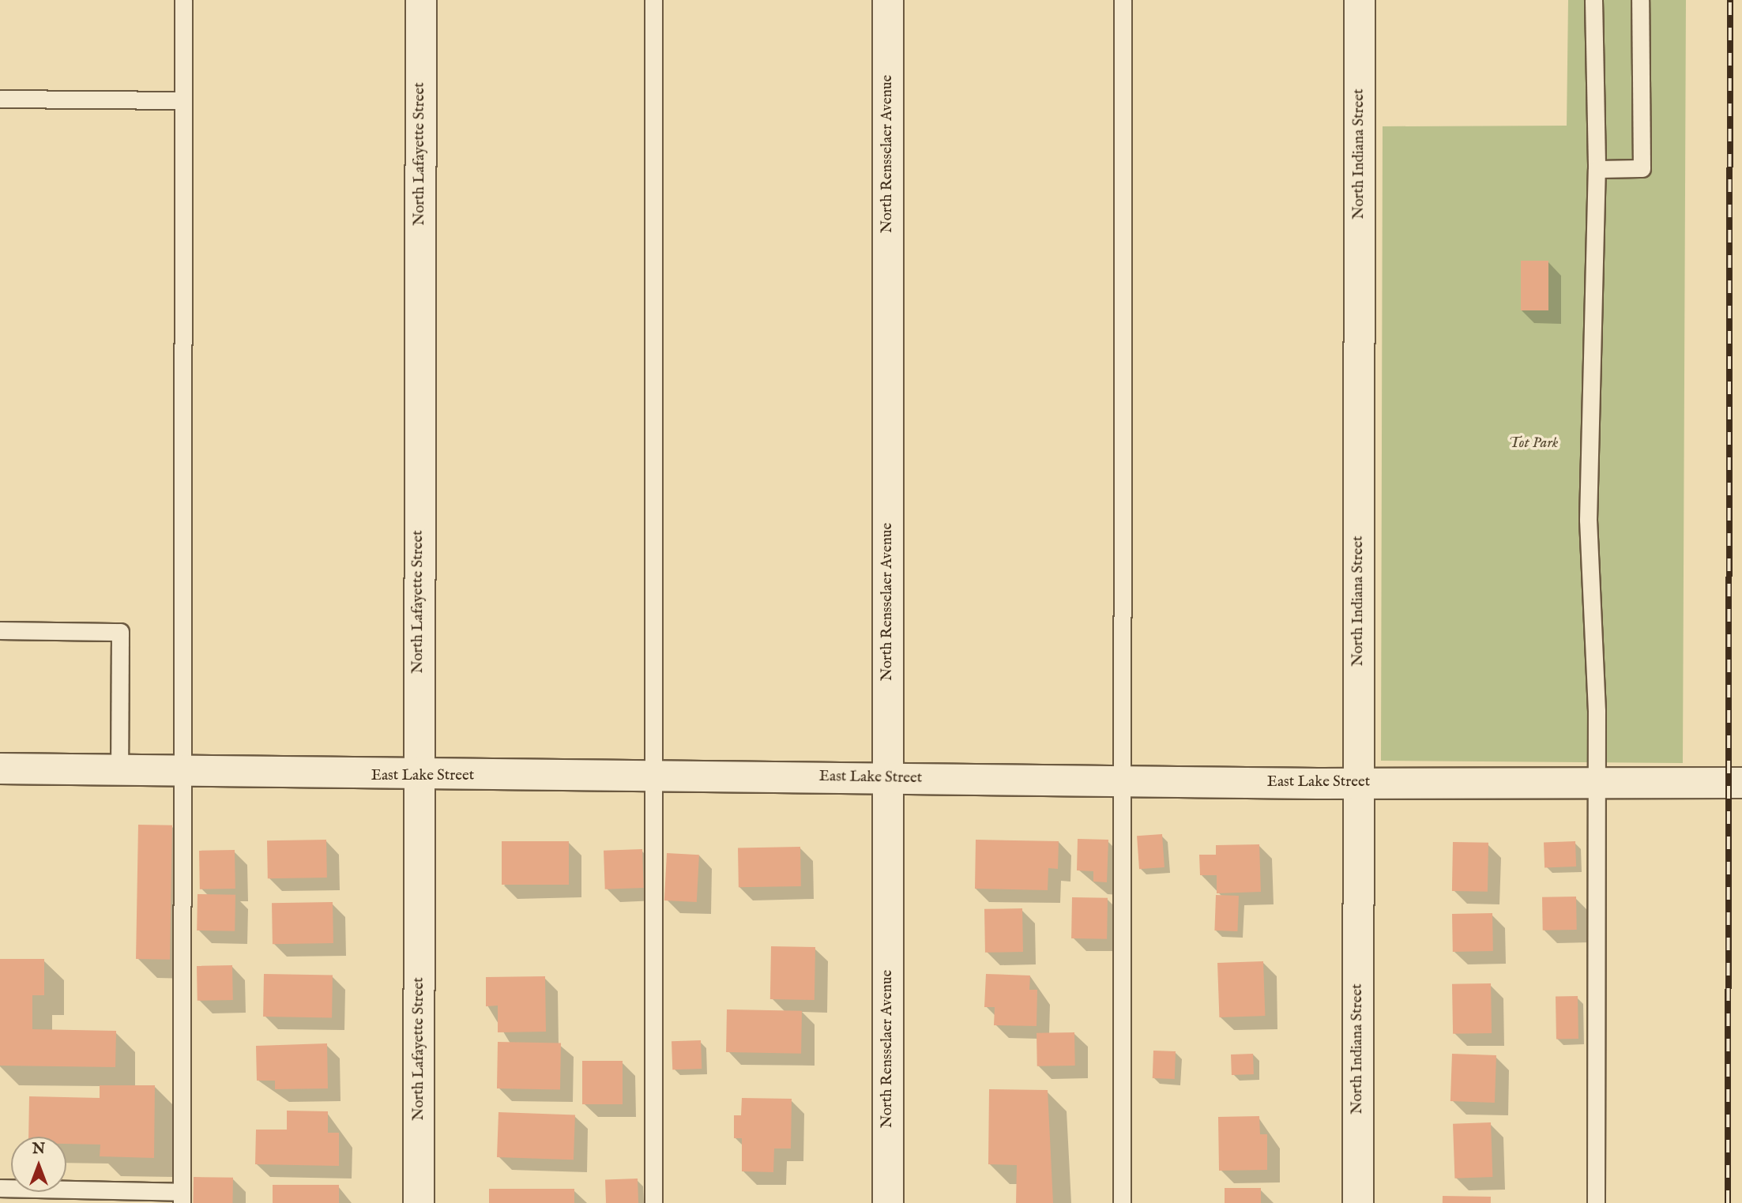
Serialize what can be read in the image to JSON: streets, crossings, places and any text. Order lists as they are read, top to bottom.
{
  "streets": {
    "street": [
      "North Lafayette Street",
      "North Rensselaer Avenue",
      "North Indiana Street",
      "East Lake Street"
    ]
  },
  "crossings": [
    ["North Lafayette Street", "East Lake Street"],
    ["North Rensselaer Avenue", "East Lake Street"],
    ["North Indiana Street", "East Lake Street"]
  ],
  "parks": ["Tot Park"],
  "north": "top"
}
